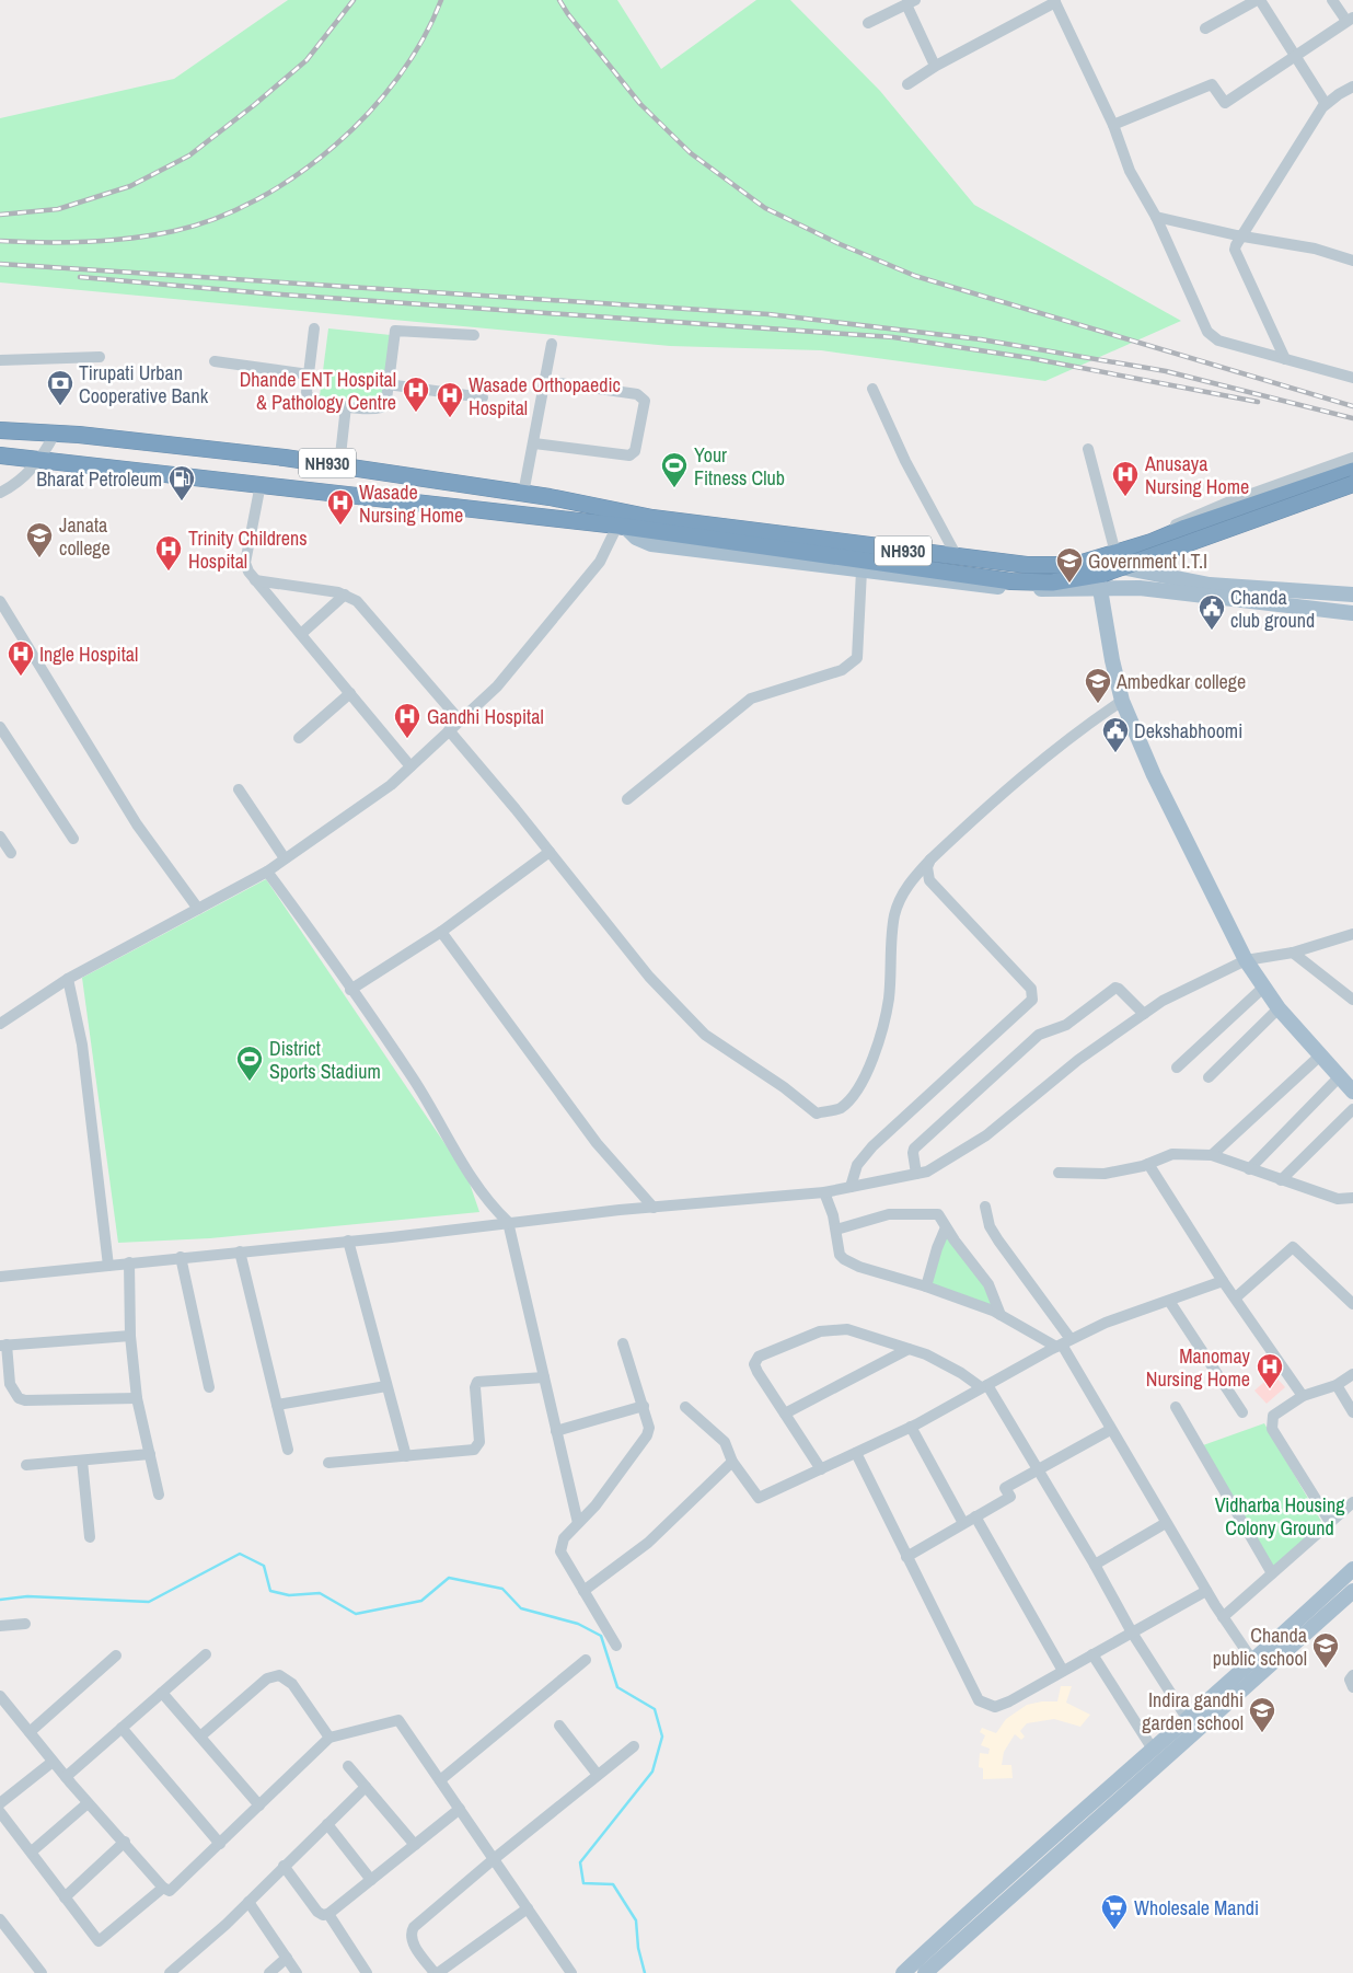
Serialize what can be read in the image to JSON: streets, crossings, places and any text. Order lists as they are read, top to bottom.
{
  "streets": {
    "highway": ["NH930"]
  },
  "parks": ["Vidharba Housing Colony Ground"],
  "places": {
    "bank": ["Tirupati Urban Cooperative Bank"],
    "hospital": [
      "Dhande ENT Hospital & Pathology Centre",
      "Wasade Orthopaedic Hospital",
      "Anusaya Nursing Home",
      "Wasade Nursing Home",
      "Trinity Childrens Hospital",
      "Ingle Hospital",
      "Gandhi Hospital",
      "Manomay Nursing Home"
    ],
    "sports": ["Your Fitness Club", "District Sports Stadium"],
    "fuel station": ["Bharat Petroleum"],
    "school or university": [
      "Janata college",
      "Government I.T.I",
      "Ambedkar college",
      "Chanda public school",
      "Indira gandhi garden school"
    ],
    "public building": ["Chanda club ground", "Dekshabhoomi"],
    "supermarket": ["Wholesale Mandi"]
  }
}
